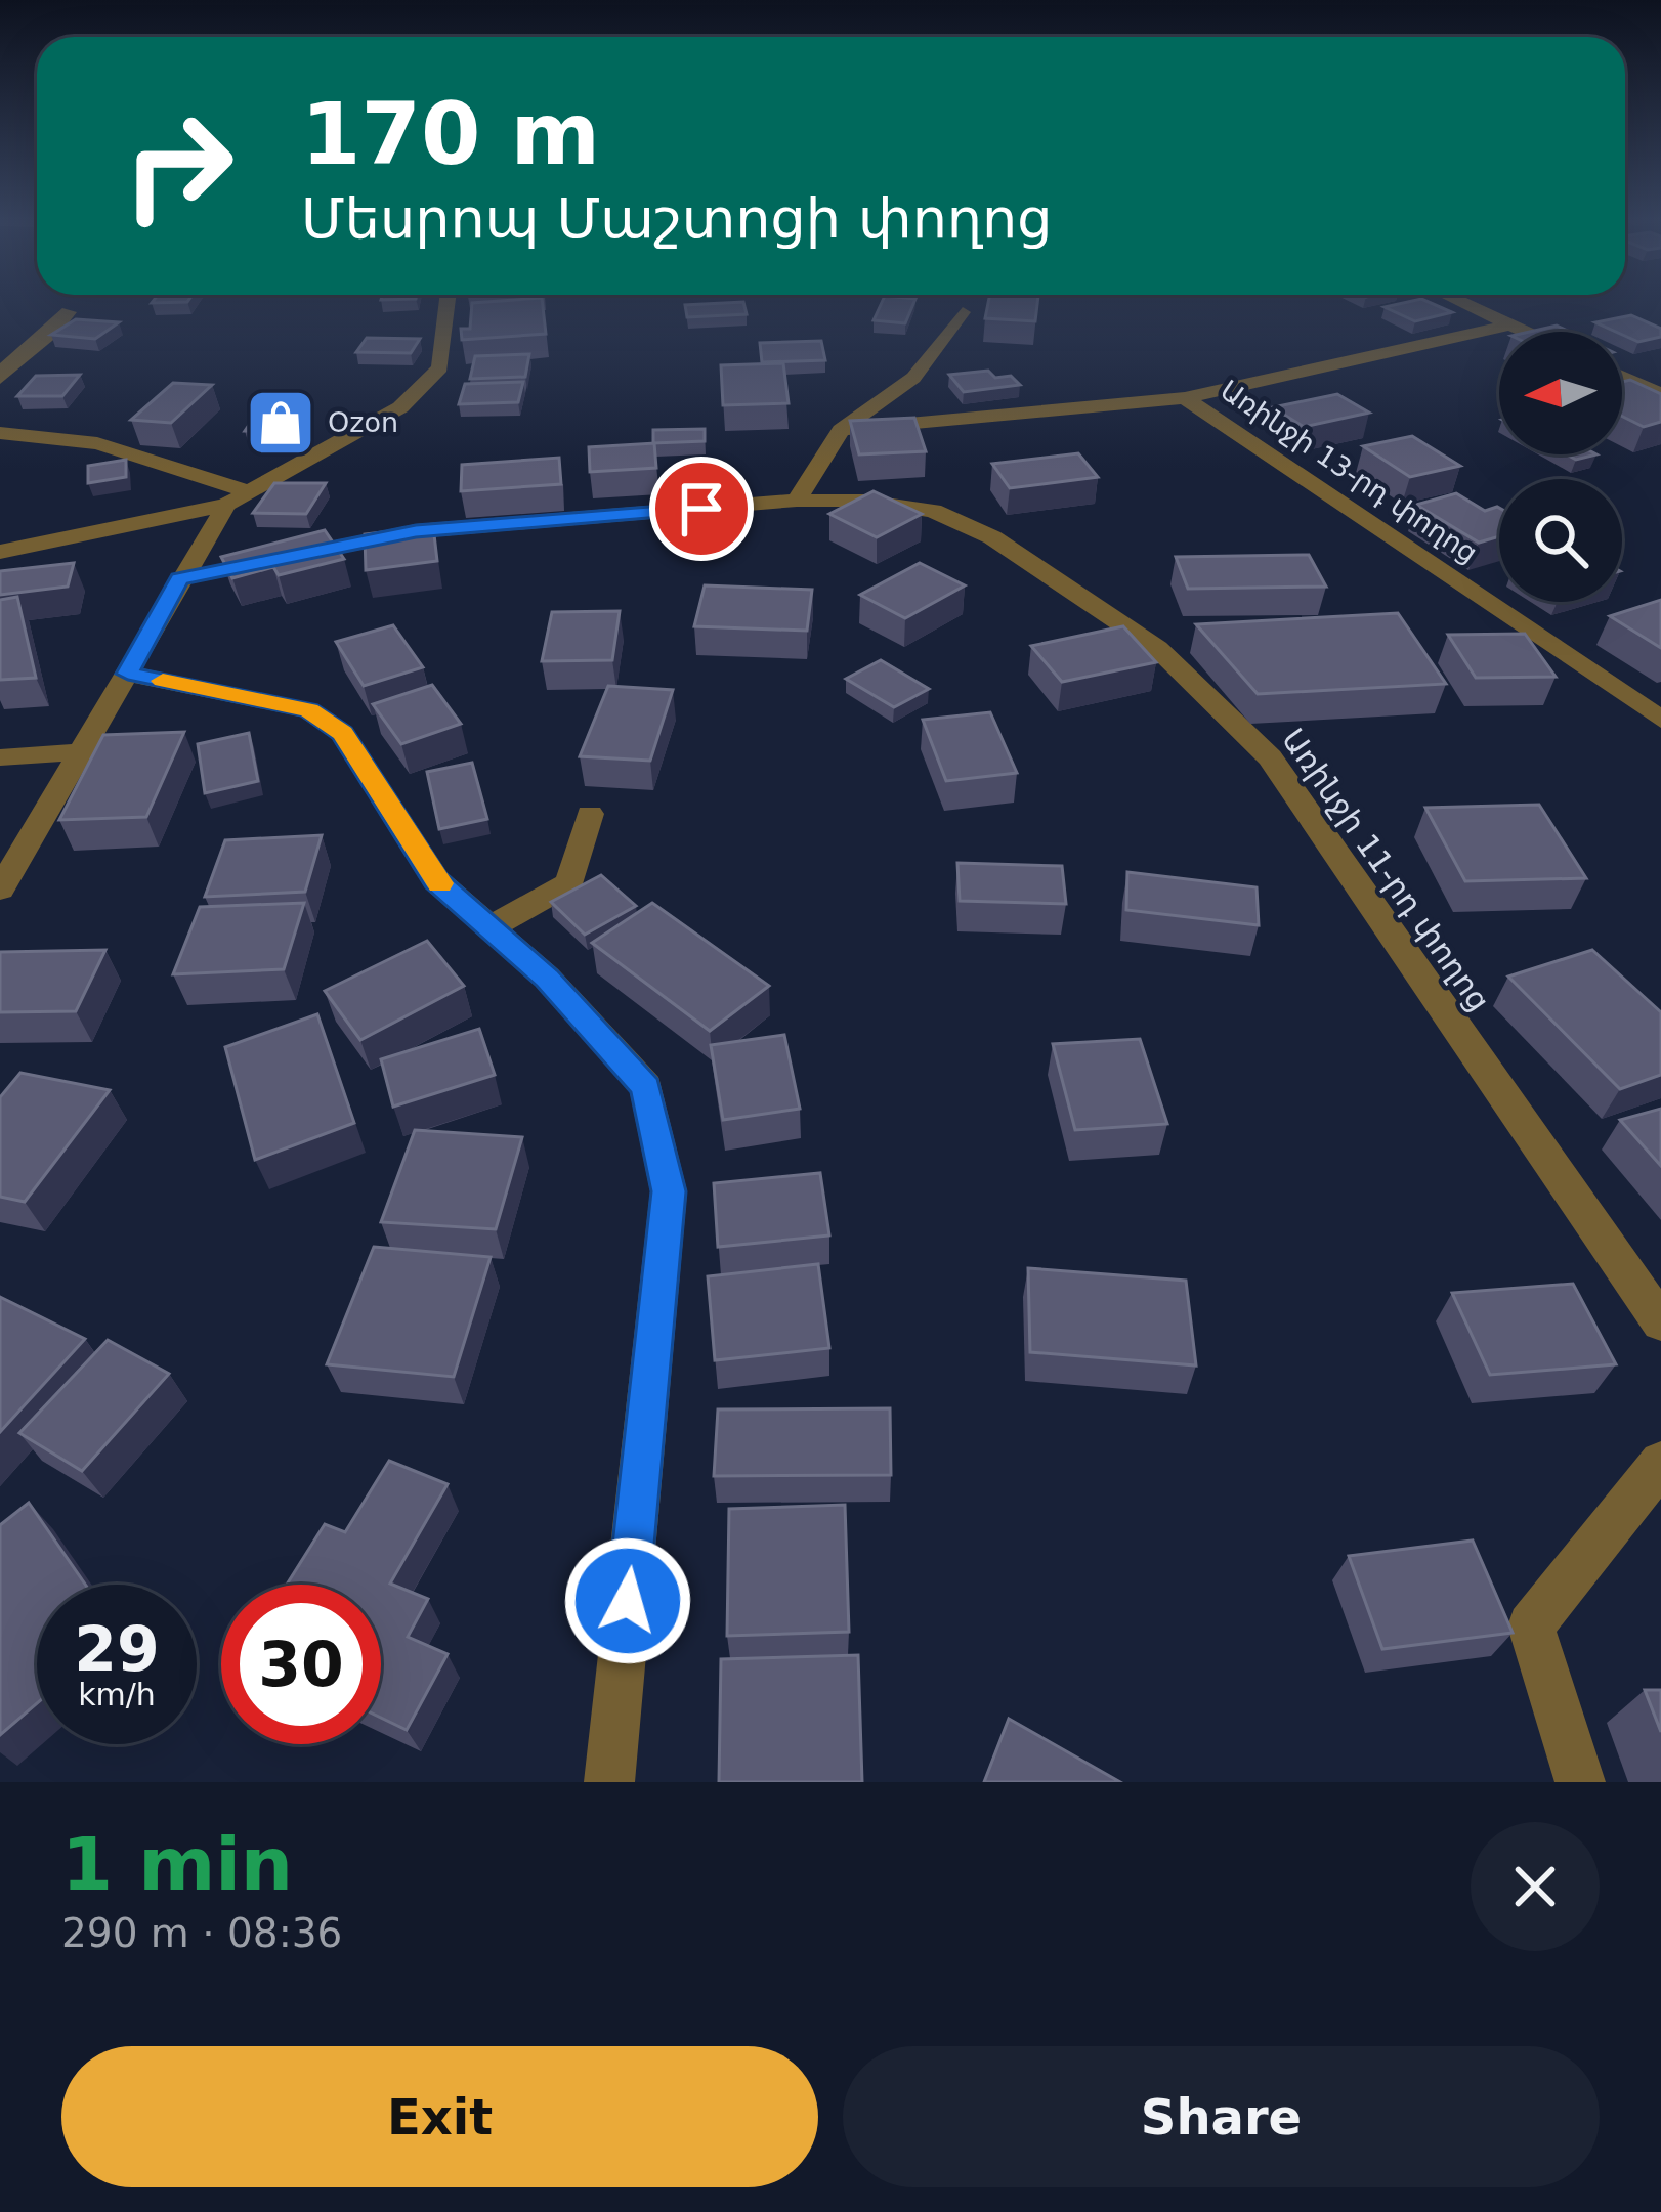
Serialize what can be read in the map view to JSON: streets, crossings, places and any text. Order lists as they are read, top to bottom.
{
  "streets": {
    "street": ["Առինջի 13-րդ փողոց", "Առինջի 11-րդ փողոց"]
  },
  "places": {
    "shop": ["Ozon"]
  },
  "north": "left",
  "page": {
    "turn": ["170 m", "Մեսրոպ Մաշտոցի փողոց"],
    "speed": "29 km/h",
    "limit": "30",
    "heading": ["1 min", "290 m · 08:36"],
    "buttons": ["Exit", "Share"]
  }
}
